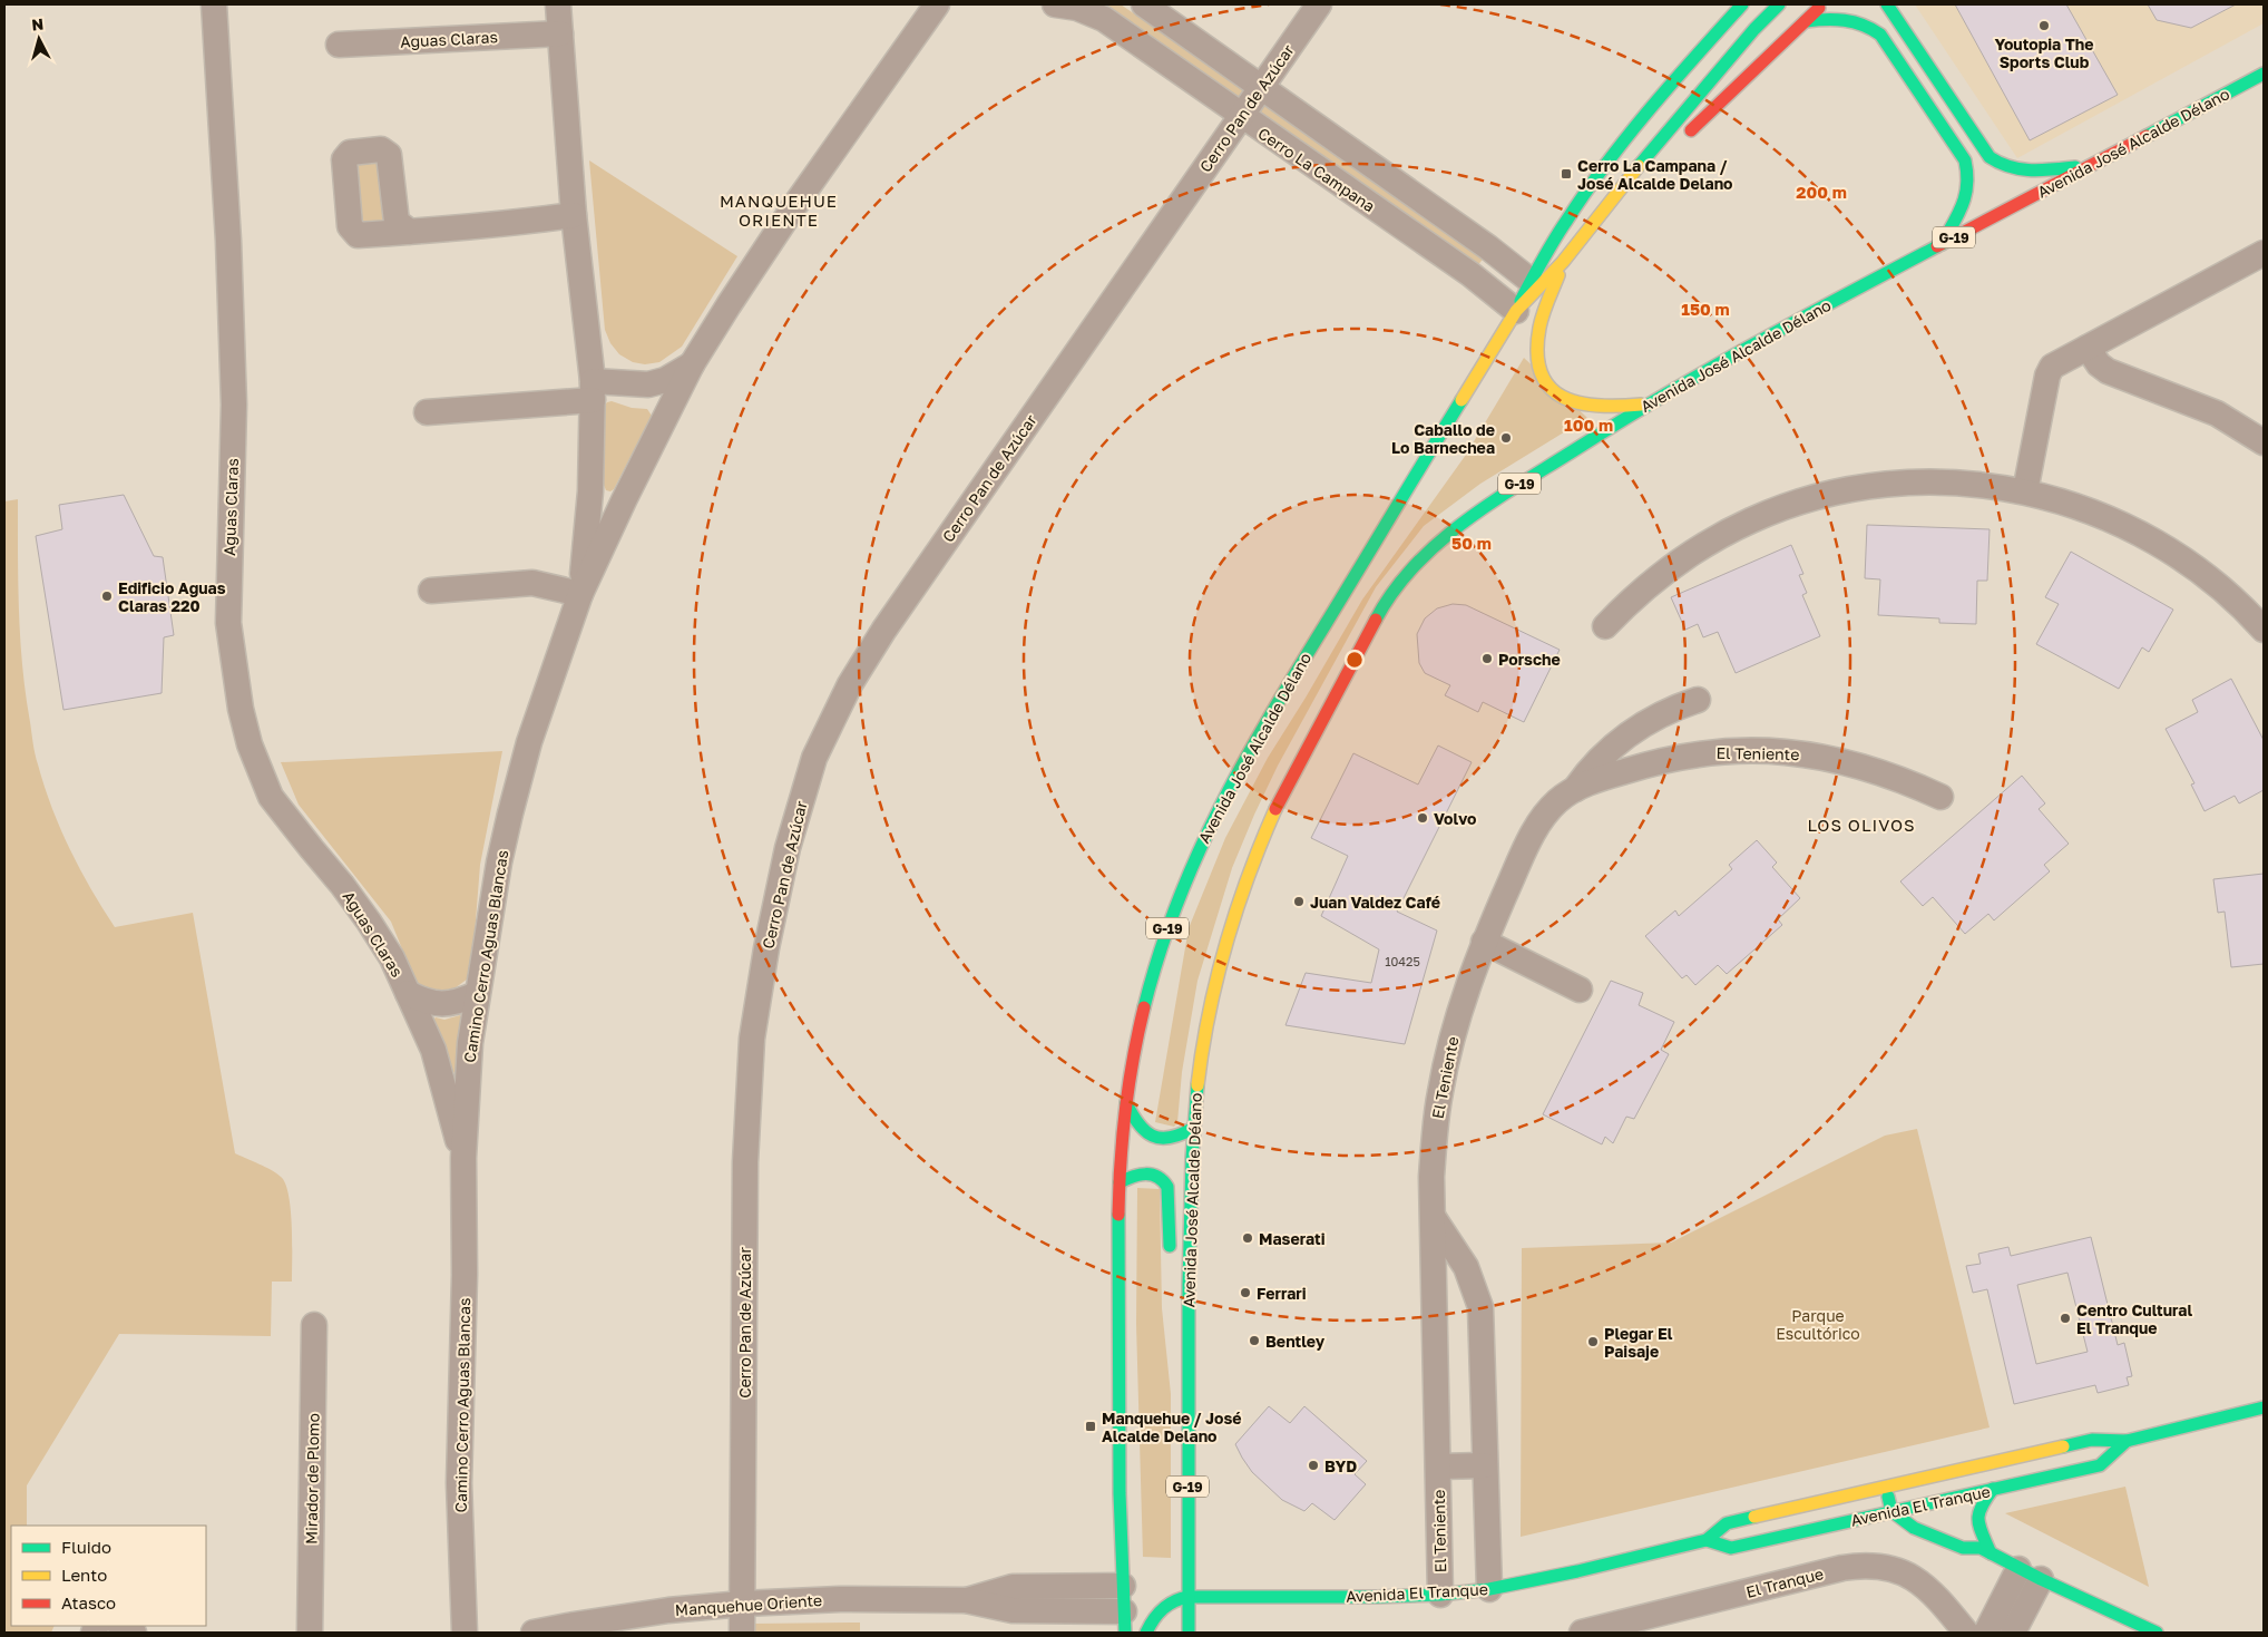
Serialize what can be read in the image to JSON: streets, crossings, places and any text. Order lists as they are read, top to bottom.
{
  "streets": {
    "main road": ["Avenida José Alcalde Délano", "G-19", "Avenida El Tranque"],
    "street": [
      "Aguas Claras",
      "Cerro Pan de Azúcar",
      "Cerro La Campana",
      "El Teniente",
      "Camino Cerro Aguas Blancas",
      "Mirador de Plomo",
      "El Tranque",
      "Manquehue Oriente"
    ]
  },
  "crossings": [
    ["Aguas Claras", "Camino Cerro Aguas Blancas"],
    ["Cerro Pan de Azúcar", "Cerro La Campana"],
    ["Cerro Pan de Azúcar", "Manquehue Oriente"],
    ["Avenida José Alcalde Délano", "Cerro La Campana"],
    ["Avenida José Alcalde Délano", "Avenida El Tranque"],
    ["Avenida José Alcalde Délano", "Manquehue Oriente"],
    ["El Teniente", "Avenida El Tranque"]
  ],
  "districts": ["MANQUEHUE ORIENTE", "LOS OLIVOS"],
  "parks": ["Parque Escultórico"],
  "places": {
    "other": [
      "Youtopia The Sports Club",
      "Caballo de Lo Barnechea",
      "Edificio Aguas Claras 220",
      "Porsche",
      "Volvo",
      "Juan Valdez Café",
      "Maserati",
      "Ferrari",
      "Centro Cultural El Tranque",
      "Bentley",
      "Plegar El Paisaje",
      "BYD"
    ],
    "transit": ["Cerro La Campana / José Alcalde Delano", "Manquehue / José Alcalde Delano"]
  },
  "house_numbers": ["10425"],
  "legend": ["Fluido", "Lento", "Atasco"],
  "north": "top",
  "rings": [
    "200 m",
    "150 m",
    "100 m",
    "50 m"
  ]
}
